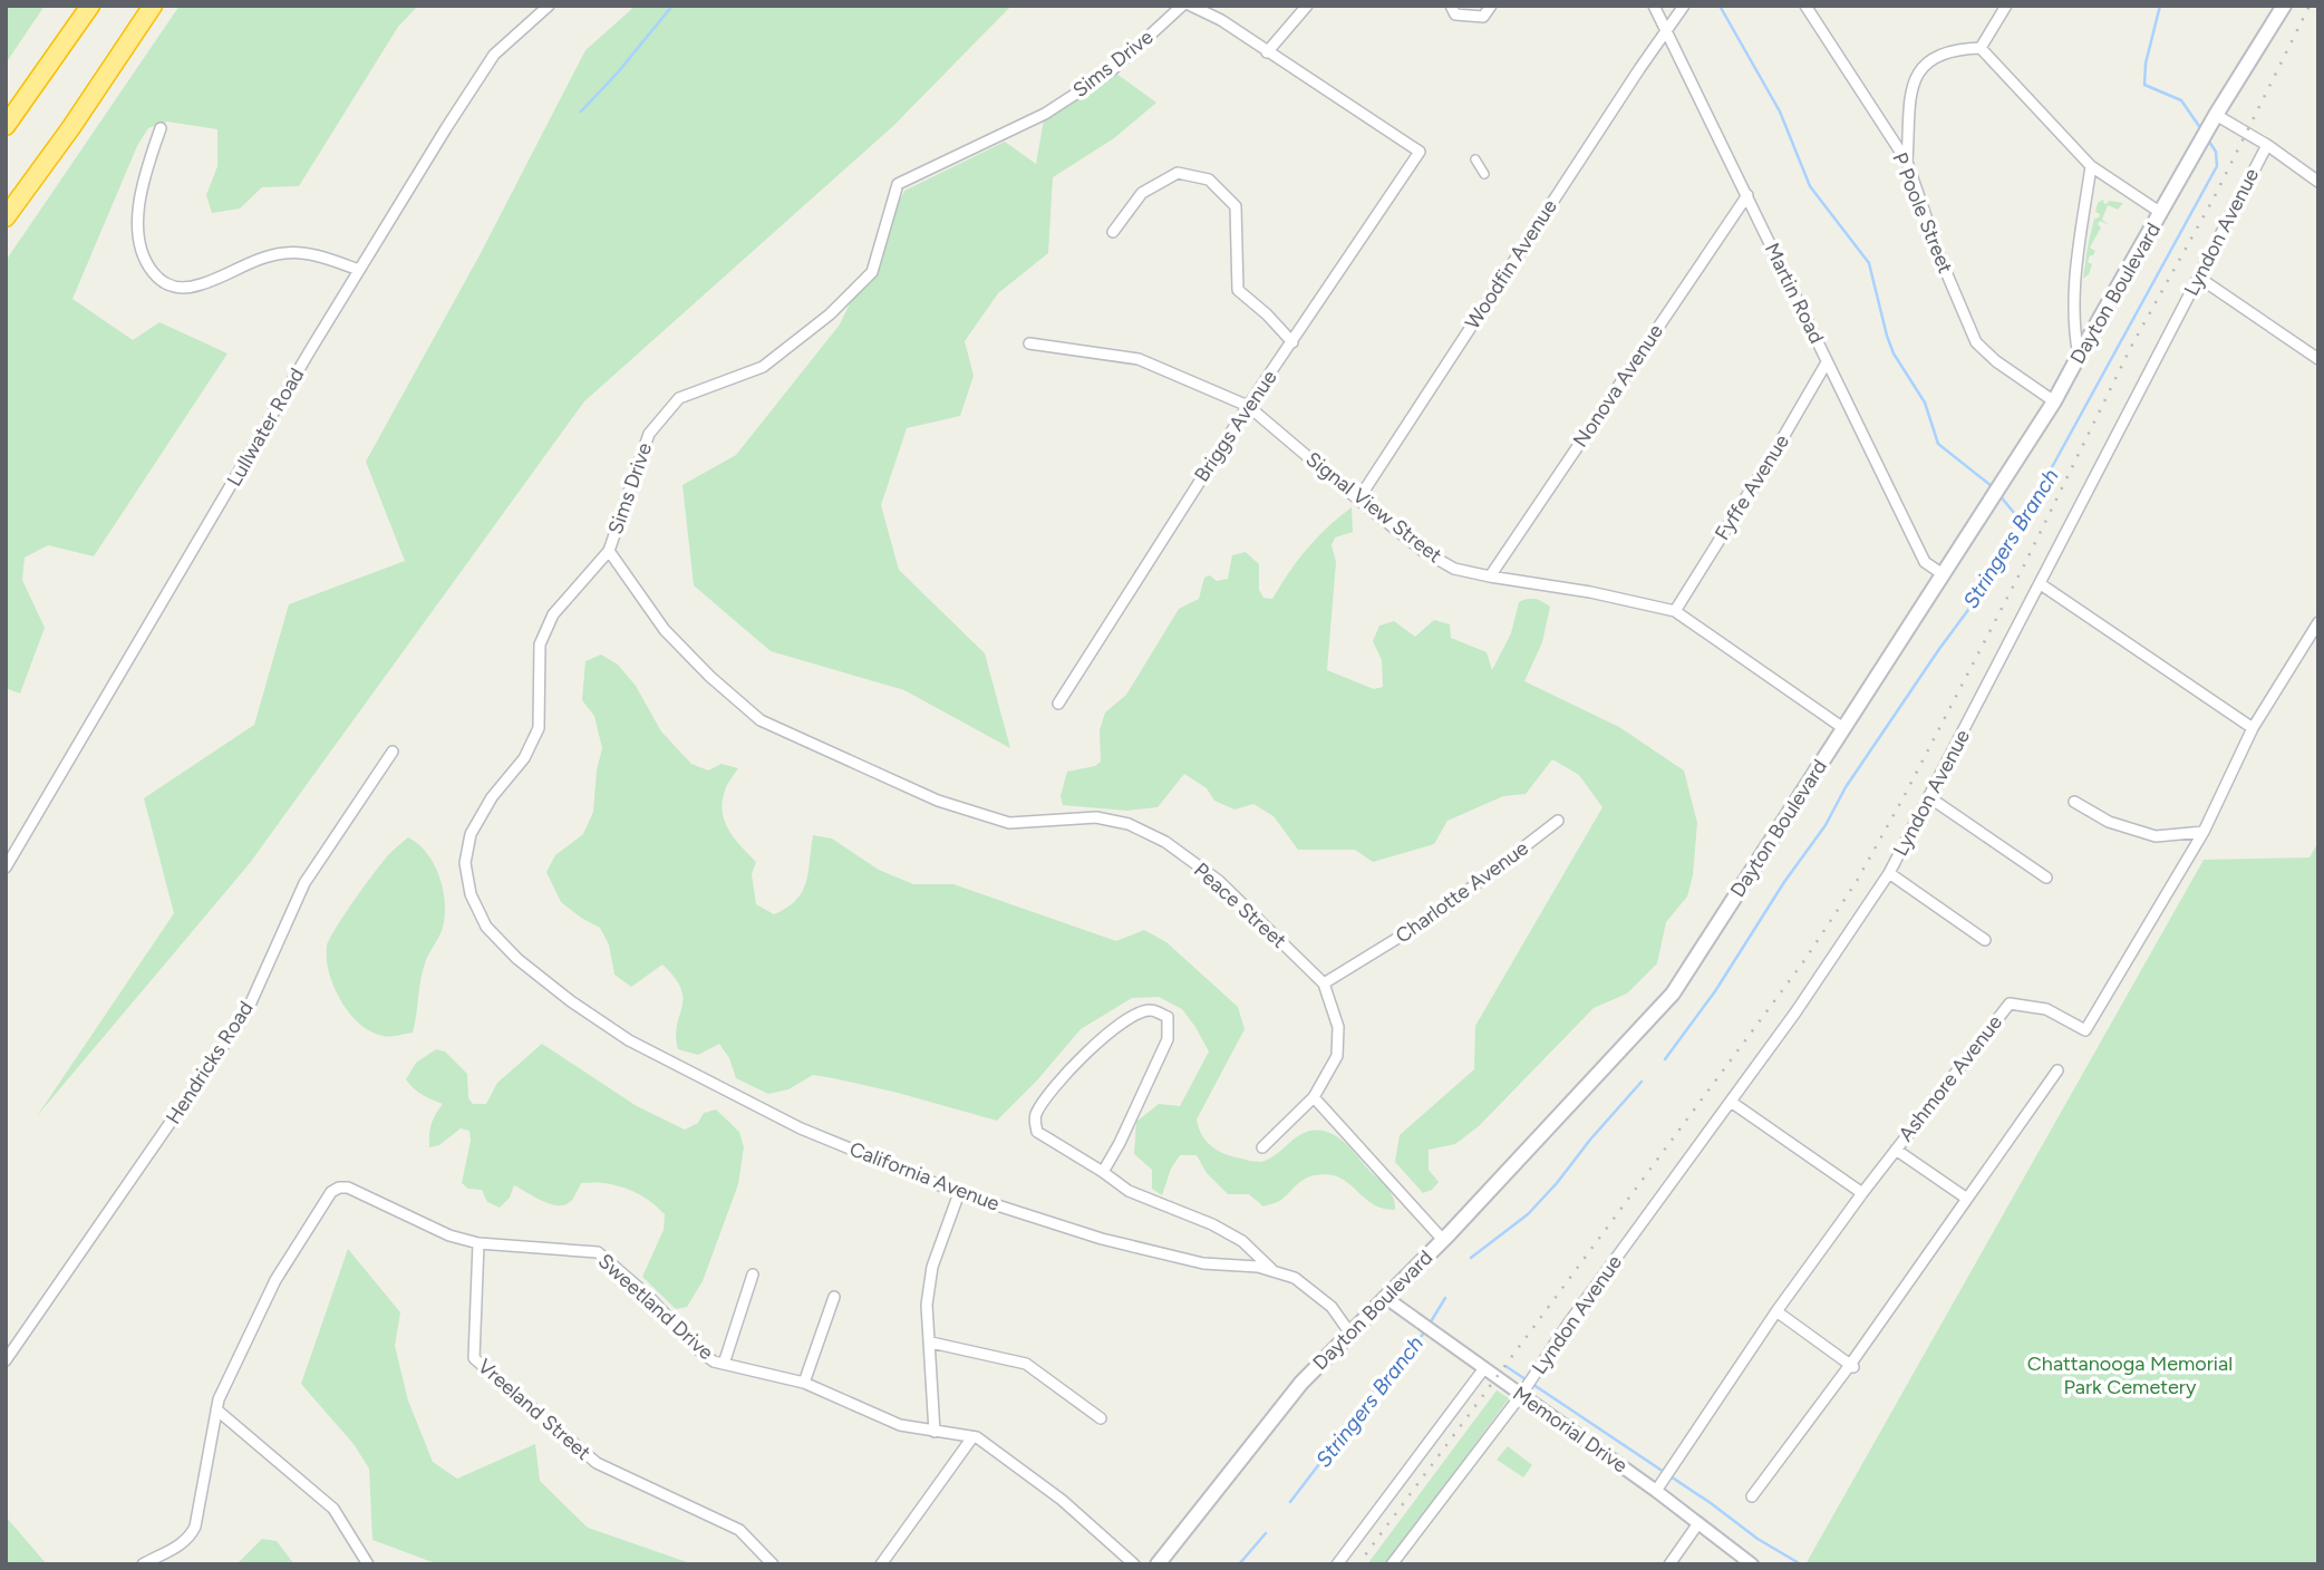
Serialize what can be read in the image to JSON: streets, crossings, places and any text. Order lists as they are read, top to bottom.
{
  "streets": {
    "main road": ["Dayton Boulevard"],
    "street": [
      "Sims Drive",
      "P Poole Street",
      "Lyndon Avenue",
      "Woodfin Avenue",
      "Martin Road",
      "Nonova Avenue",
      "Briggs Avenue",
      "Lullwater Road",
      "Fyffe Avenue",
      "Signal View Street",
      "Charlotte Avenue",
      "Peace Street",
      "Hendricks Road",
      "Ashmore Avenue",
      "California Avenue",
      "Sweetland Drive",
      "Vreeland Street",
      "Memorial Drive"
    ]
  },
  "crossings": [
    ["Sims Drive", "Peace Street"],
    ["Sims Drive", "California Avenue"],
    ["P Poole Street", "Dayton Boulevard"],
    ["Lyndon Avenue", "Memorial Drive"],
    ["Woodfin Avenue", "Martin Road"],
    ["Woodfin Avenue", "Signal View Street"],
    ["Martin Road", "Dayton Boulevard"],
    ["Martin Road", "Nonova Avenue"],
    ["Martin Road", "Fyffe Avenue"],
    ["Dayton Boulevard", "Signal View Street"],
    ["Dayton Boulevard", "California Avenue"],
    ["Dayton Boulevard", "Memorial Drive"],
    ["Nonova Avenue", "Signal View Street"],
    ["Briggs Avenue", "Signal View Street"],
    ["Fyffe Avenue", "Signal View Street"],
    ["Charlotte Avenue", "Peace Street"],
    ["Ashmore Avenue", "Memorial Drive"],
    ["Sweetland Drive", "Vreeland Street"]
  ],
  "water": ["Stringers Branch"],
  "parks": ["Chattanooga Memorial Park Cemetery"]
}
